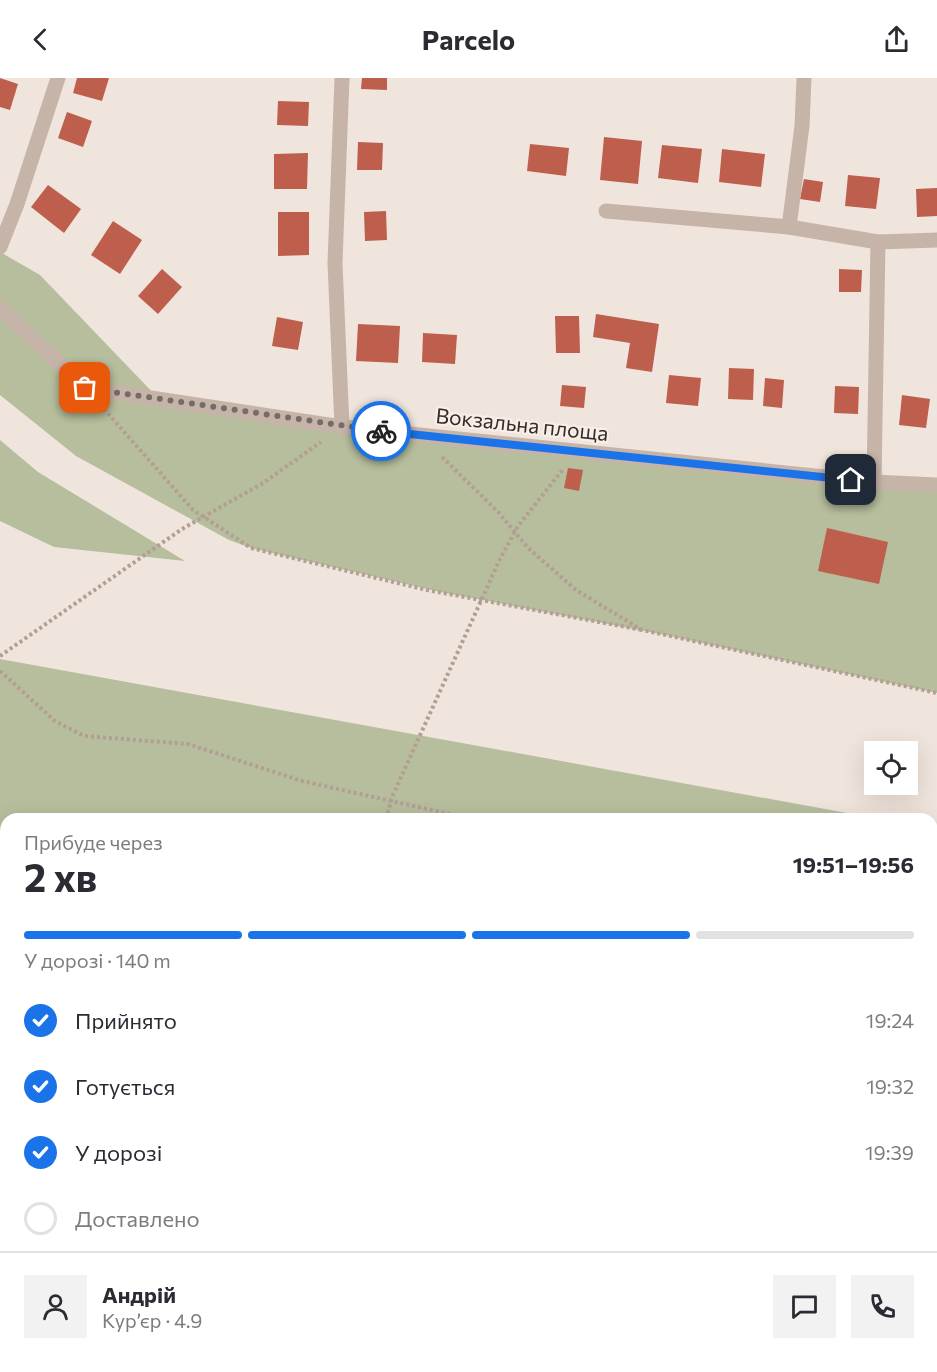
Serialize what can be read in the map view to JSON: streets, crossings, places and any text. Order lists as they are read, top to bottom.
{
  "streets": {
    "street": ["Вокзальна площа"]
  },
  "page": {
    "header": "Parcelo",
    "heading": ["2 хв", "Прибуде через", "19:51–19:56"],
    "panel": ["Андрій", "Кур’єр · 4.9"],
    "bar": "У дорозі · 140 m",
    "list": [
      ["Прийнято", "19:24"],
      ["Готується", "19:32"],
      ["У дорозі", "19:39"],
      "Доставлено"
    ]
  }
}
